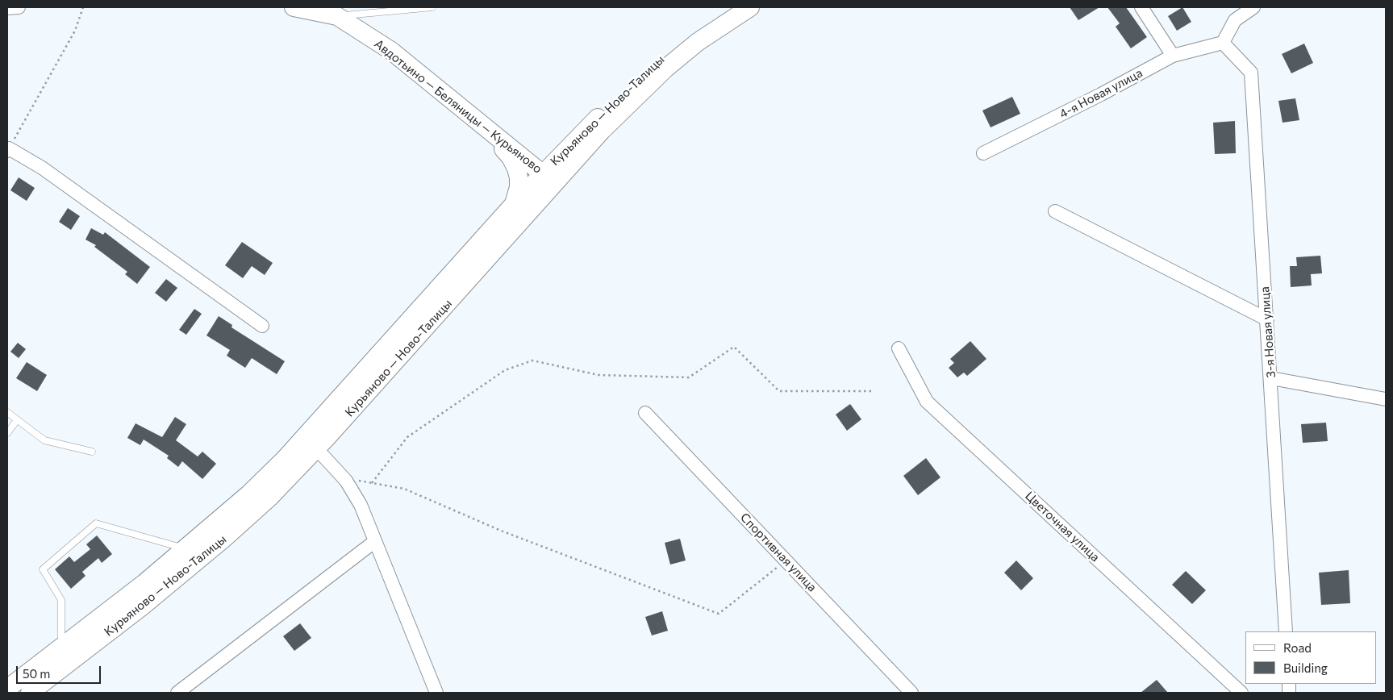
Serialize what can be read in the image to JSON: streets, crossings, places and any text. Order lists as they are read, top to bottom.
{
  "streets": {
    "main road": ["Авдотьино — Беляницы — Курьяново", "Курьяново — Ново-Талицы"],
    "street": [
      "4-я Новая улица",
      "3-я Новая улица",
      "Цветочная улица",
      "Спортивная улица"
    ]
  },
  "crossings": [
    ["4-я Новая улица", "3-я Новая улица"],
    ["Авдотьино — Беляницы — Курьяново", "Курьяново — Ново-Талицы"]
  ],
  "legend": ["Road", "Building"],
  "scale_bar": "50 m"
}
